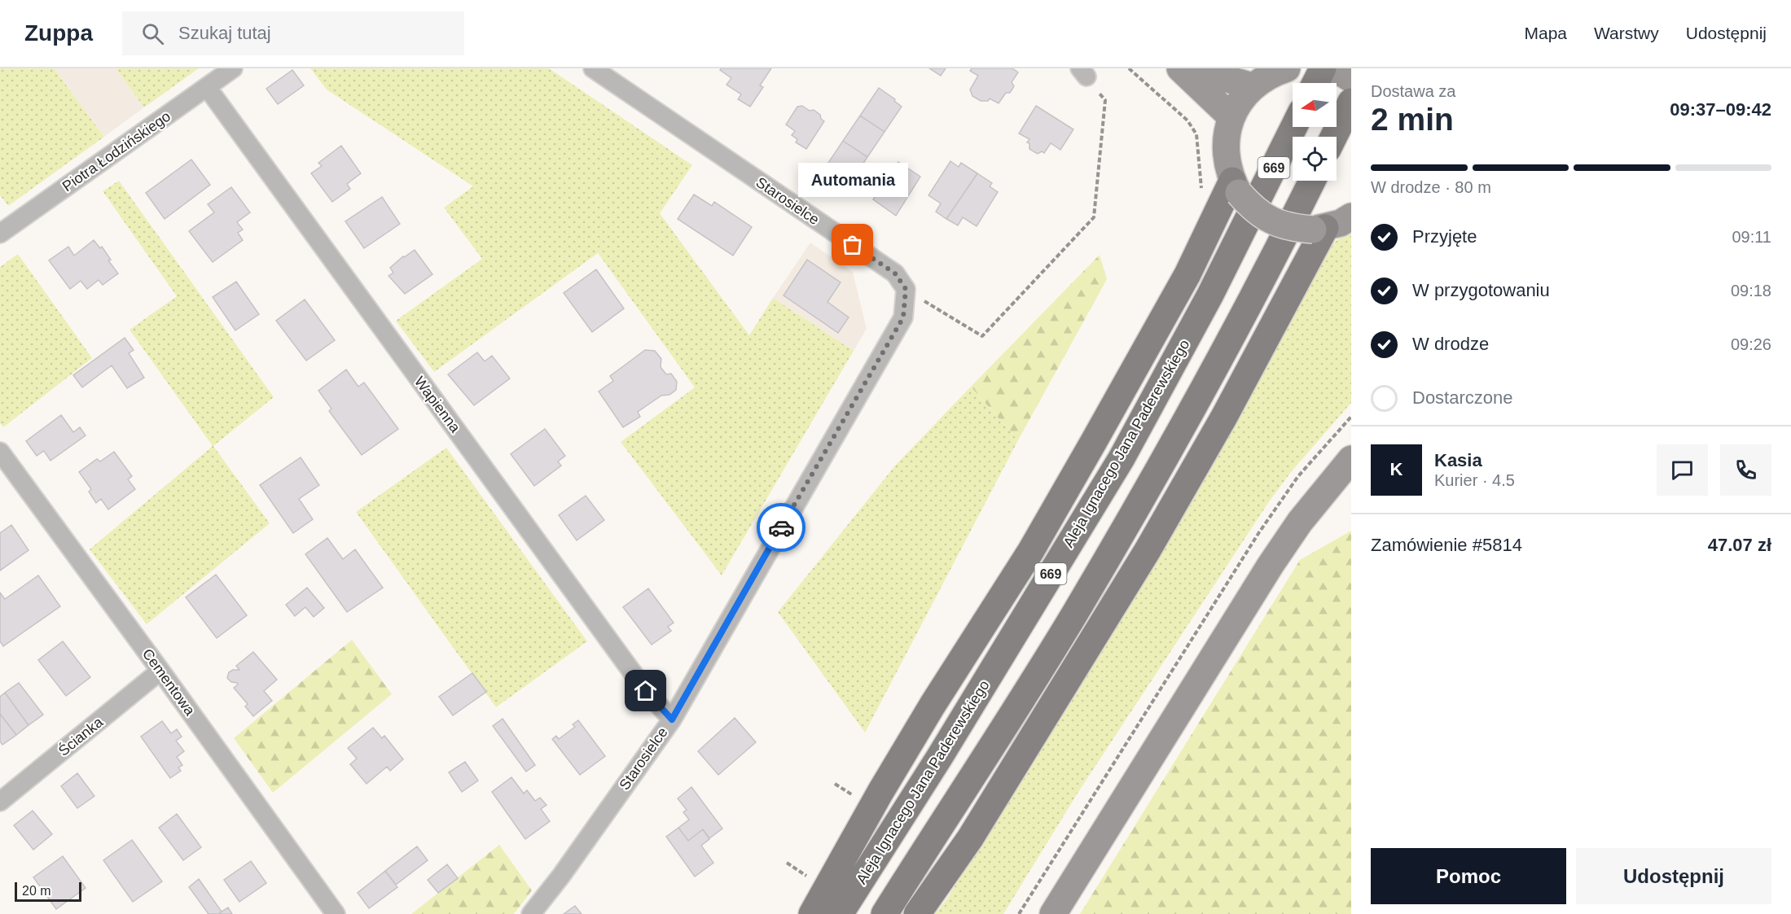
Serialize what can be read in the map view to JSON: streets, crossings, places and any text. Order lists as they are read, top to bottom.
{
  "streets": {
    "main road": ["669", "Aleja Ignacego Jana Paderewskiego"],
    "street": [
      "Piotra Łodzińskiego",
      "Starosielce",
      "Wapienna",
      "Cementowa",
      "Ścianka"
    ]
  },
  "crossings": [
    ["Piotra Łodzińskiego", "Wapienna"],
    ["Starosielce", "Wapienna"],
    ["Cementowa", "Ścianka"]
  ],
  "places": ["Automania"],
  "scale_bar": "20 m",
  "north": "left",
  "page": {
    "header": "Zuppa",
    "search": "Szukaj tutaj",
    "nav": ["Mapa", "Warstwy", "Udostępnij"],
    "heading": ["2 min", "Dostawa za", "09:37–09:42"],
    "panel": [
      "Kasia",
      "Kurier · 4.5",
      "Zamówienie #5814",
      "47.07 zł"
    ],
    "bar": "W drodze · 80 m",
    "bubble": "Automania",
    "list": [
      ["Przyjęte", "09:11"],
      ["W przygotowaniu", "09:18"],
      ["W drodze", "09:26"],
      "Dostarczone"
    ],
    "round": "K",
    "buttons": ["Pomoc", "Udostępnij"],
    "scale": "20 m"
  }
}
